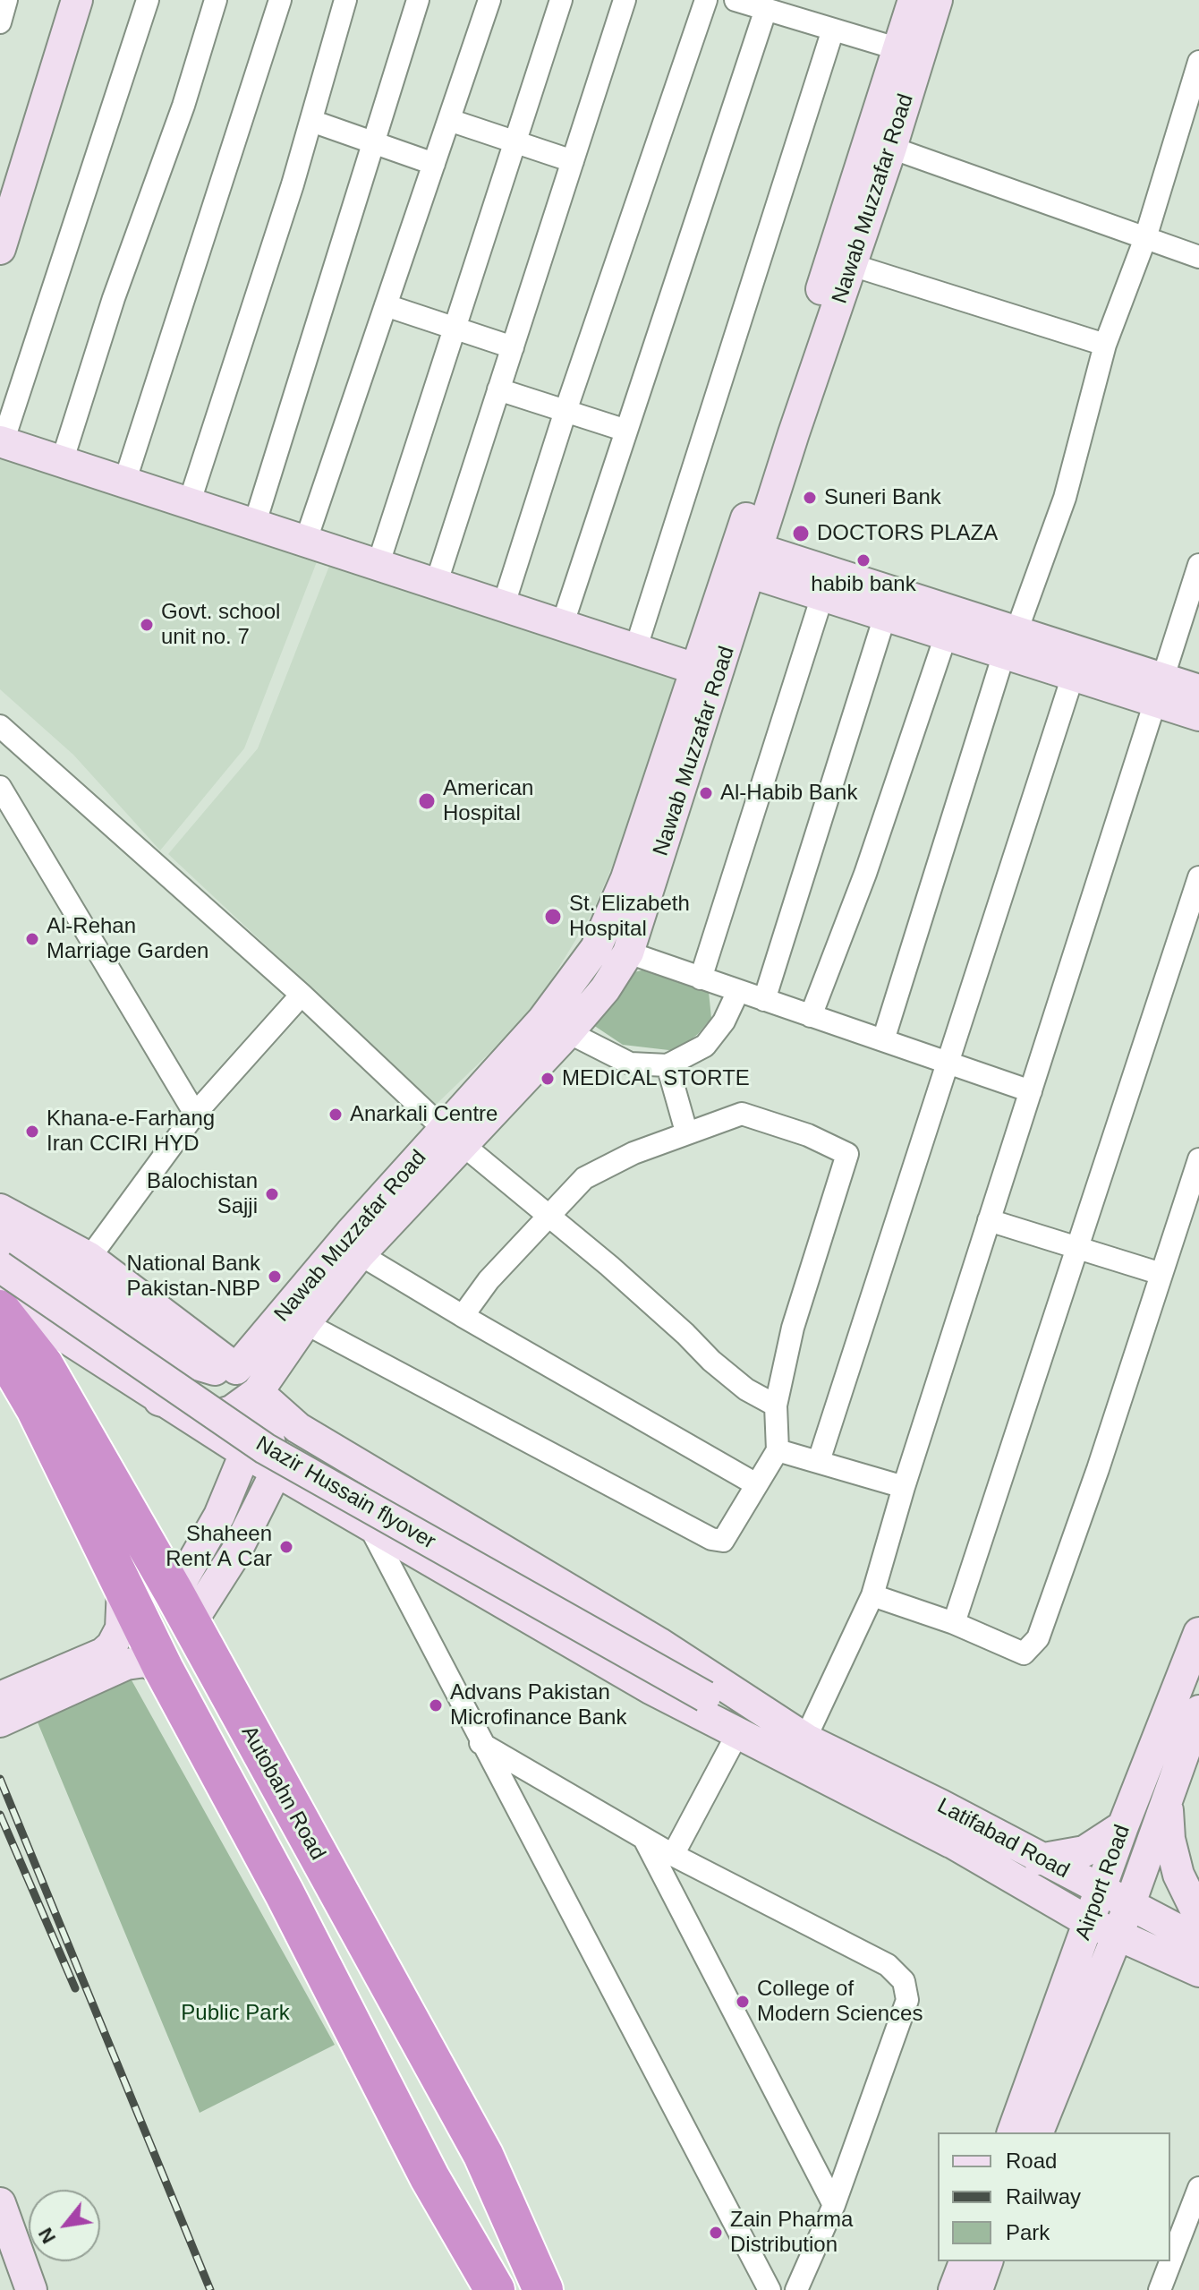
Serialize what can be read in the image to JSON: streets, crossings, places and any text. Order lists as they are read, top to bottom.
{
  "streets": {
    "highway": ["Autobahn Road"],
    "street": [
      "Nawab Muzzafar Road",
      "Nazir Hussain flyover",
      "Latifabad Road",
      "Airport Road"
    ]
  },
  "crossings": [
    ["Latifabad Road", "Airport Road"]
  ],
  "parks": ["Public Park"],
  "places": [
    "Suneri Bank",
    "DOCTORS PLAZA",
    "habib bank",
    "Govt. school unit no. 7",
    "Al-Habib Bank",
    "American Hospital",
    "St. Elizabeth Hospital",
    "Al-Rehan Marriage Garden",
    "MEDICAL STORTE",
    "Anarkali Centre",
    "Khana-e-Farhang Iran CCIRI HYD",
    "Balochistan Sajji",
    "National Bank Pakistan-NBP",
    "Shaheen Rent A Car",
    "Advans Pakistan Microfinance Bank",
    "College of Modern Sciences",
    "Zain Pharma Distribution"
  ],
  "legend": ["Road", "Railway", "Park"],
  "north": "bottom left"
}
